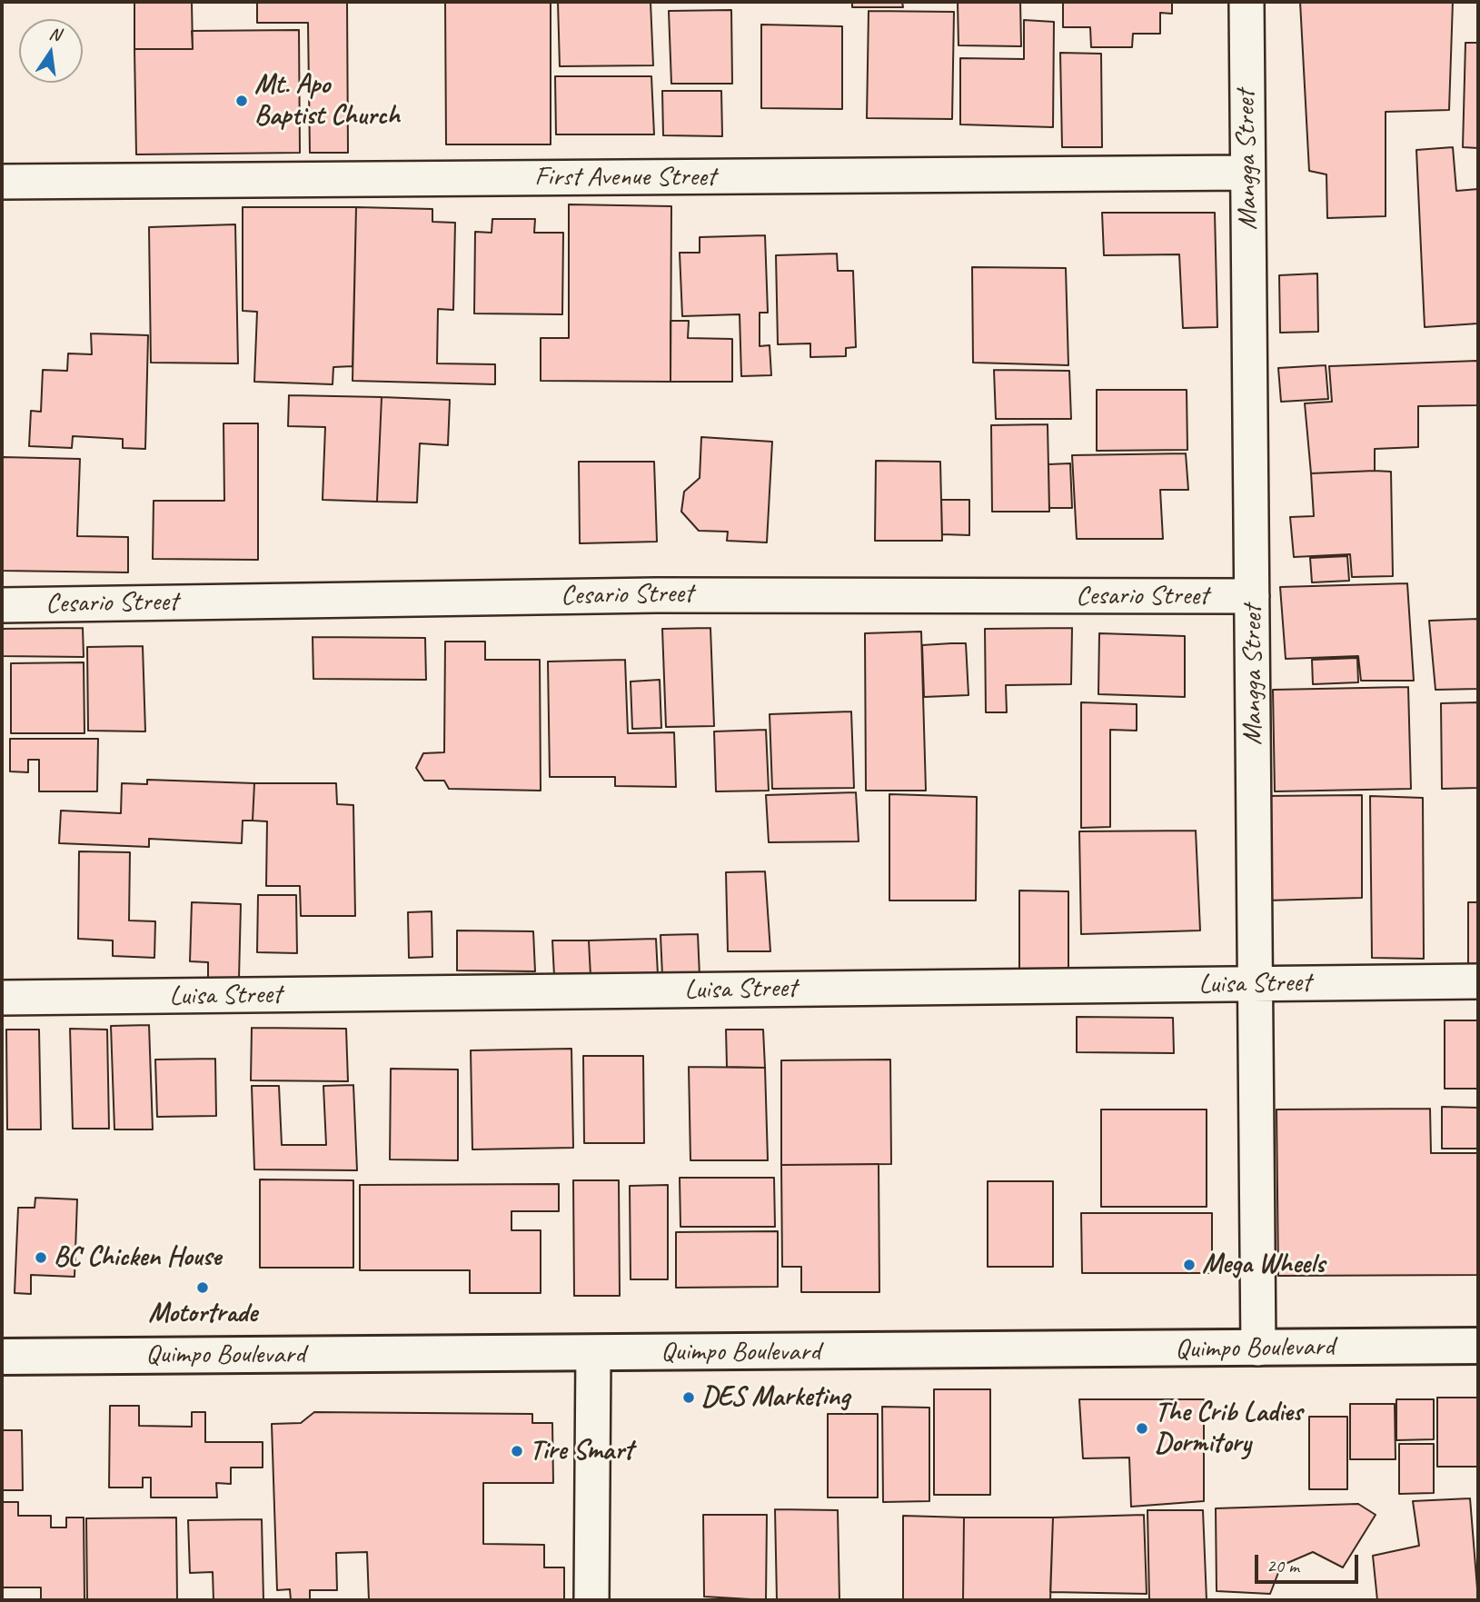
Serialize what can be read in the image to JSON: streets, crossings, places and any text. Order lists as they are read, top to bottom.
{
  "streets": {
    "main road": ["Quimpo Boulevard"],
    "street": [
      "Mangga Street",
      "First Avenue Street",
      "Cesario Street",
      "Luisa Street"
    ]
  },
  "crossings": [
    ["Mangga Street", "First Avenue Street"],
    ["Mangga Street", "Cesario Street"],
    ["Mangga Street", "Luisa Street"],
    ["Mangga Street", "Quimpo Boulevard"]
  ],
  "places": [
    "Mt. Apo Baptist Church",
    "BC Chicken House",
    "Mega Wheels",
    "Motortrade",
    "DES Marketing",
    "The Crib Ladies Dormitory",
    "Tire Smart"
  ],
  "scale_bar": "20 m",
  "north": "top"
}
